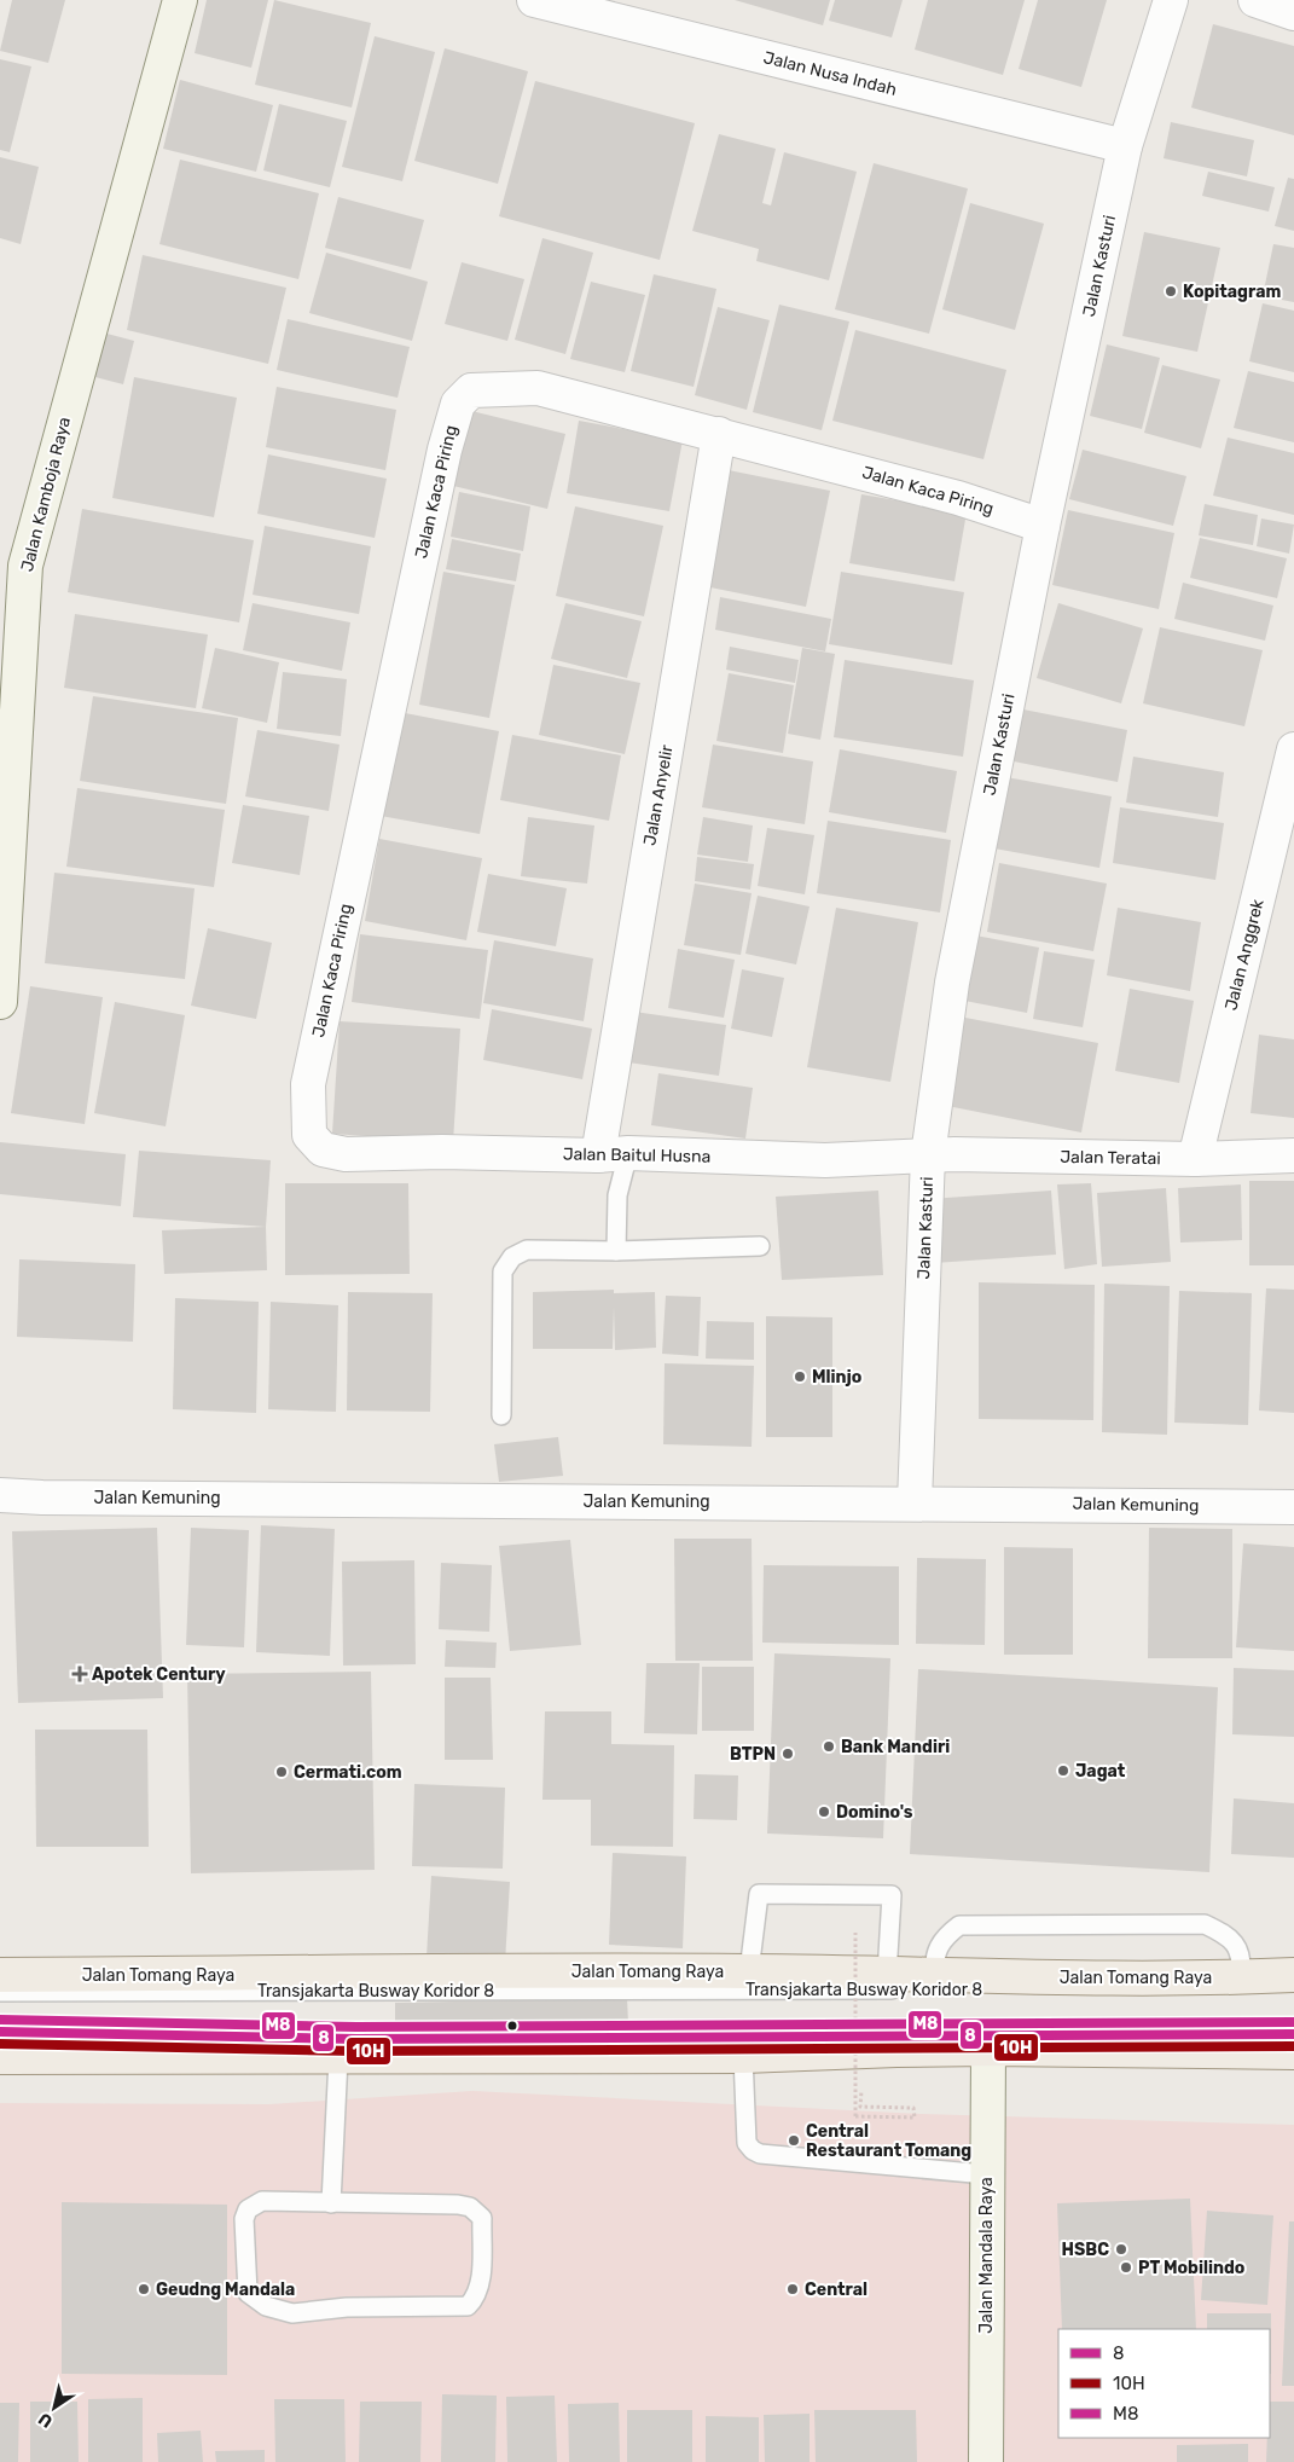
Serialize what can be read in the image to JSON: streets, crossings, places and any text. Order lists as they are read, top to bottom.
{
  "streets": {
    "main road": ["Jalan Tomang Raya"],
    "street": [
      "Jalan Nusa Indah",
      "Jalan Kasturi",
      "Jalan Kaca Piring",
      "Jalan Kamboja Raya",
      "Jalan Anyelir",
      "Jalan Anggrek",
      "Jalan Baitul Husna",
      "Jalan Teratai",
      "Jalan Kemuning",
      "Jalan Mandala Raya"
    ],
    "lane": ["Transjakarta Busway Koridor 8"]
  },
  "crossings": [
    ["Jalan Nusa Indah", "Jalan Kasturi"],
    ["Jalan Kasturi", "Jalan Kaca Piring"],
    ["Jalan Kasturi", "Jalan Baitul Husna"],
    ["Jalan Kasturi", "Jalan Teratai"],
    ["Jalan Kasturi", "Jalan Kemuning"],
    ["Jalan Kaca Piring", "Jalan Anyelir"],
    ["Jalan Kaca Piring", "Jalan Baitul Husna"],
    ["Jalan Anyelir", "Jalan Baitul Husna"],
    ["Jalan Anggrek", "Jalan Teratai"],
    ["Jalan Baitul Husna", "Jalan Teratai"]
  ],
  "places": {
    "other": [
      "Kopitagram",
      "Mlinjo",
      "Bank Mandiri",
      "BTPN",
      "Jagat",
      "Cermati.com",
      "Domino's",
      "Central Restaurant Tomang",
      "HSBC",
      "PT Mobilindo",
      "Geudng Mandala",
      "Central"
    ],
    "health": ["Apotek Century"]
  },
  "lines": ["transit line M8", "transit line 8", "transit line 10H"],
  "legend": ["8", "10H", "M8"],
  "north": "bottom left"
}
